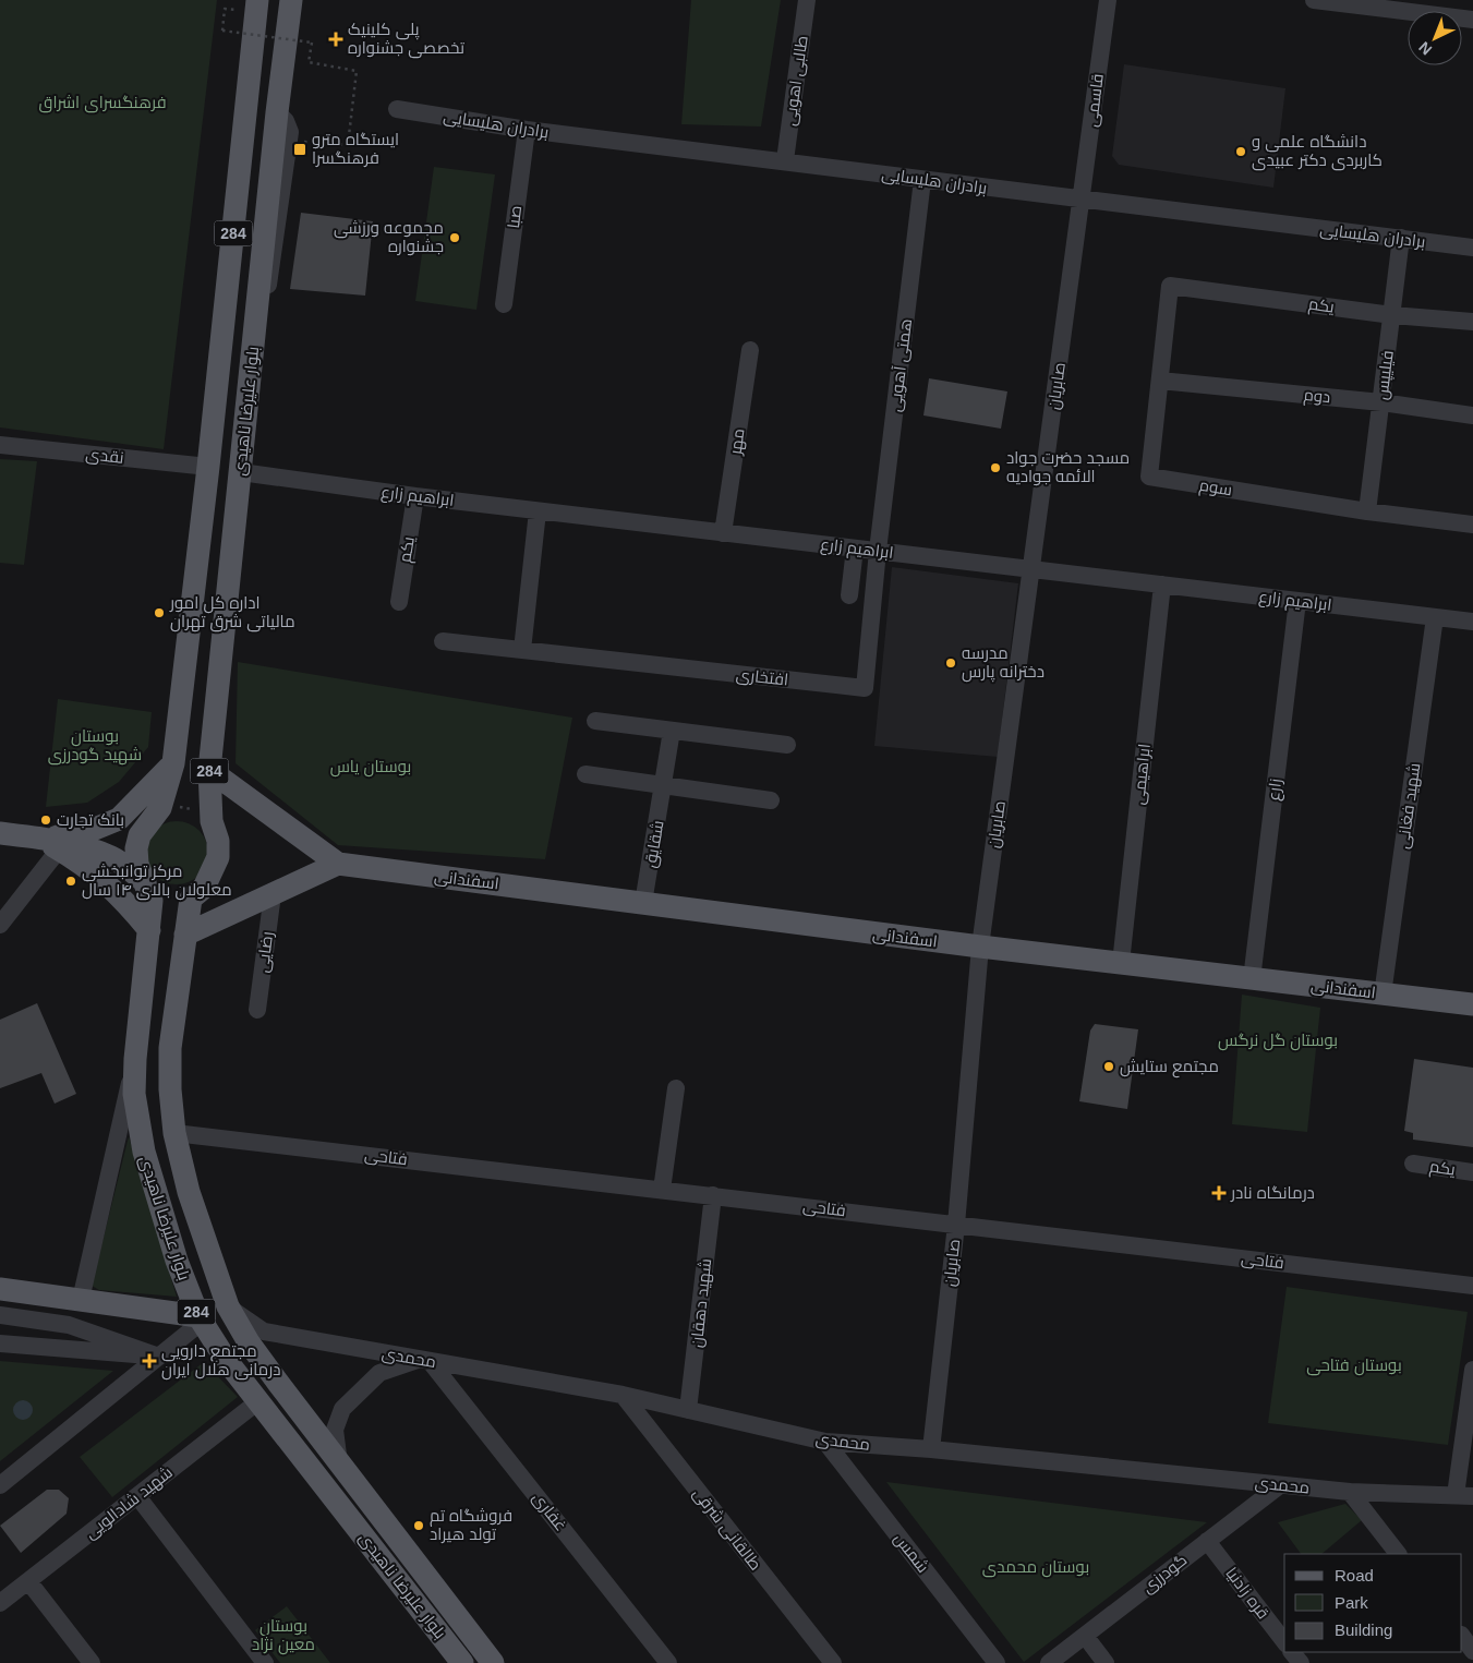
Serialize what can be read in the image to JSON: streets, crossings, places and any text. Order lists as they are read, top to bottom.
{
  "streets": {
    "main road": ["284", "بلوار علیرضا ناهیدی", "اسفندانی"],
    "street": [
      "طالبی اهویی",
      "قاسمی",
      "برادران هلیسایی",
      "صبا",
      "یکم",
      "همتی آهویی",
      "فیلیپس",
      "صابریان",
      "دوم",
      "مهر",
      "نقدی",
      "سوم",
      "ابراهیم زارع",
      "افتخاری",
      "ابراهیمی",
      "زارع",
      "شهید فغانی",
      "شقایق",
      "رضایی",
      "فتاحی",
      "شهید دهقان",
      "محمدی",
      "شهید شادالویی",
      "غفاری",
      "طالقانی شرقی",
      "شمس",
      "گودرزی",
      "قره زادنیا"
    ]
  },
  "crossings": [
    ["طالبی اهویی", "برادران هلیسایی"],
    ["قاسمی", "برادران هلیسایی"],
    ["قاسمی", "صابریان"],
    ["برادران هلیسایی", "صبا"],
    ["برادران هلیسایی", "همتی آهویی"],
    ["برادران هلیسایی", "فیلیپس"],
    ["برادران هلیسایی", "صابریان"],
    ["یکم", "فیلیپس"],
    ["یکم", "سوم"],
    ["یکم", "ابراهیم زارع"],
    ["همتی آهویی", "ابراهیم زارع"],
    ["همتی آهویی", "افتخاری"],
    ["فیلیپس", "دوم"],
    ["فیلیپس", "سوم"],
    ["صابریان", "ابراهیم زارع"],
    ["صابریان", "اسفندانی"],
    ["صابریان", "فتاحی"],
    ["صابریان", "محمدی"],
    ["دوم", "سوم"],
    ["بلوار علیرضا ناهیدی", "نقدی"],
    ["بلوار علیرضا ناهیدی", "ابراهیم زارع"],
    ["بلوار علیرضا ناهیدی", "فتاحی"],
    ["بلوار علیرضا ناهیدی", "محمدی"],
    ["بلوار علیرضا ناهیدی", "شهید شادالویی"],
    ["مهر", "ابراهیم زارع"],
    ["ابراهیم زارع", "افتخاری"],
    ["ابراهیم زارع", "ابراهیمی"],
    ["ابراهیم زارع", "زارع"],
    ["ابراهیم زارع", "شهید فغانی"],
    ["ابراهیمی", "اسفندانی"],
    ["زارع", "اسفندانی"],
    ["شهید فغانی", "اسفندانی"],
    ["شقایق", "اسفندانی"],
    ["فتاحی", "شهید دهقان"],
    ["شهید دهقان", "محمدی"],
    ["محمدی", "غفاری"],
    ["محمدی", "طالقانی شرقی"],
    ["محمدی", "شمس"],
    ["محمدی", "گودرزی"],
    ["گودرزی", "قره زادنیا"]
  ],
  "parks": [
    "فرهنگسرای اشراق",
    "بوستان شهید گودرزی",
    "بوستان یاس",
    "بوستان گل نرگس",
    "بوستان فتاحی",
    "بوستان محمدی",
    "بوستان معین نژاد"
  ],
  "places": {
    "health": ["پلی کلینیک تخصصی جشنواره", "درمانگاه نادر", "مجتمع دارویی درمانی هلال ایران"],
    "transit": ["ایستگاه مترو فرهنگسرا"],
    "other": [
      "دانشگاه علمی و کاربردی دکتر عبیدی",
      "مجموعه ورزشی جشنواره",
      "مسجد حضرت جواد الائمه جوادیه",
      "اداره کل امور مالیاتی شرق تهران",
      "مدرسه دخترانه پارس",
      "بانک تجارت",
      "مرکز توانبخشی معلولان بالای ۱۴ سال",
      "مجتمع ستایش",
      "فروشگاه تم تولد هیراد"
    ]
  },
  "legend": ["Road", "Park", "Building"],
  "north": "bottom left"
}
